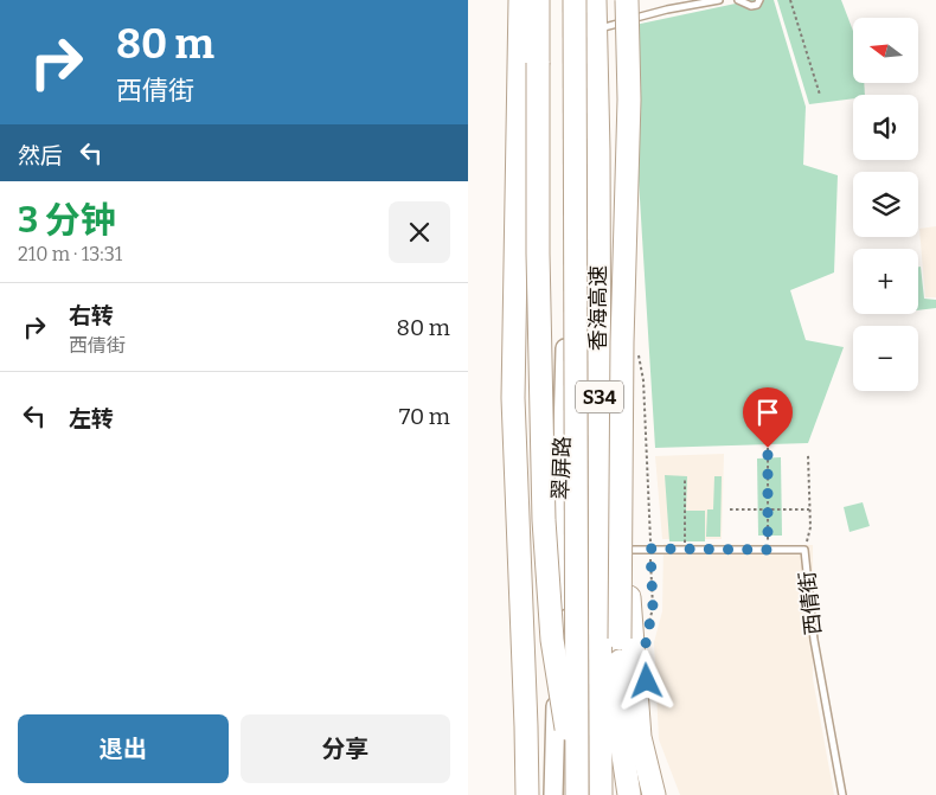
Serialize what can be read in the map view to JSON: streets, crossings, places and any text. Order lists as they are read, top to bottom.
{
  "streets": {
    "highway": ["香海高速", "S34"],
    "main road": ["翠屏路"],
    "lane": ["西倩街"]
  },
  "crossings": [
    ["香海高速", "翠屏路"]
  ],
  "north": "left",
  "page": {
    "turn": ["80 m", "西倩街"],
    "map_buttons": ["+", "−"],
    "then": "然后",
    "heading": ["3 分钟", "210 m · 13:31"],
    "list": [
      {
        "name": "右转",
        "note": "西倩街",
        "value": "80 m"
      },
      {
        "name": "左转",
        "value": "70 m"
      }
    ],
    "buttons": ["退出", "分享"]
  }
}
